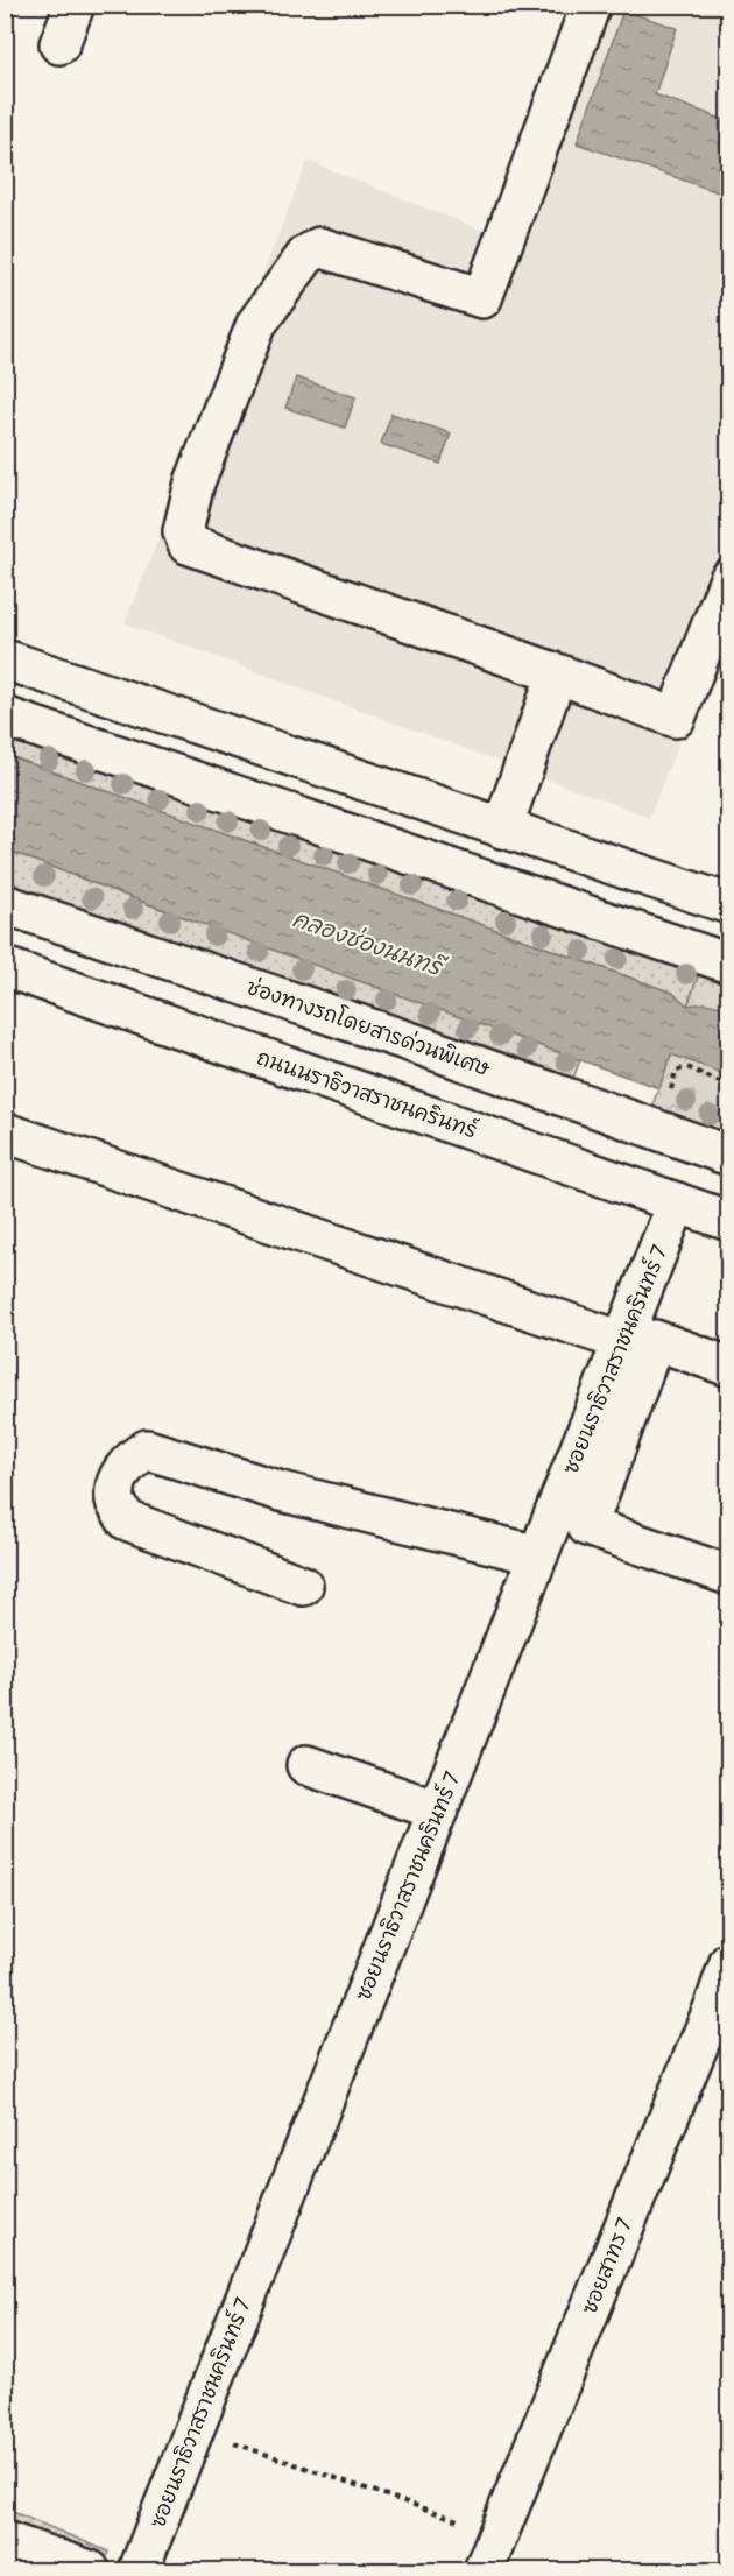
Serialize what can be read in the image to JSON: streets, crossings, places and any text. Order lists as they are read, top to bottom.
{
  "streets": {
    "street": [
      "ช่องทางรถโดยสารด่วนพิเศษ",
      "ถนนนราธิวาสราชนครินทร์",
      "ซอยนราธิวาสราชนครินทร์ 7",
      "ซอยสาทร 7"
    ]
  },
  "crossings": [
    ["ถนนนราธิวาสราชนครินทร์", "ซอยนราธิวาสราชนครินทร์ 7"]
  ],
  "water": ["คลองช่องนนทรี"]
}
